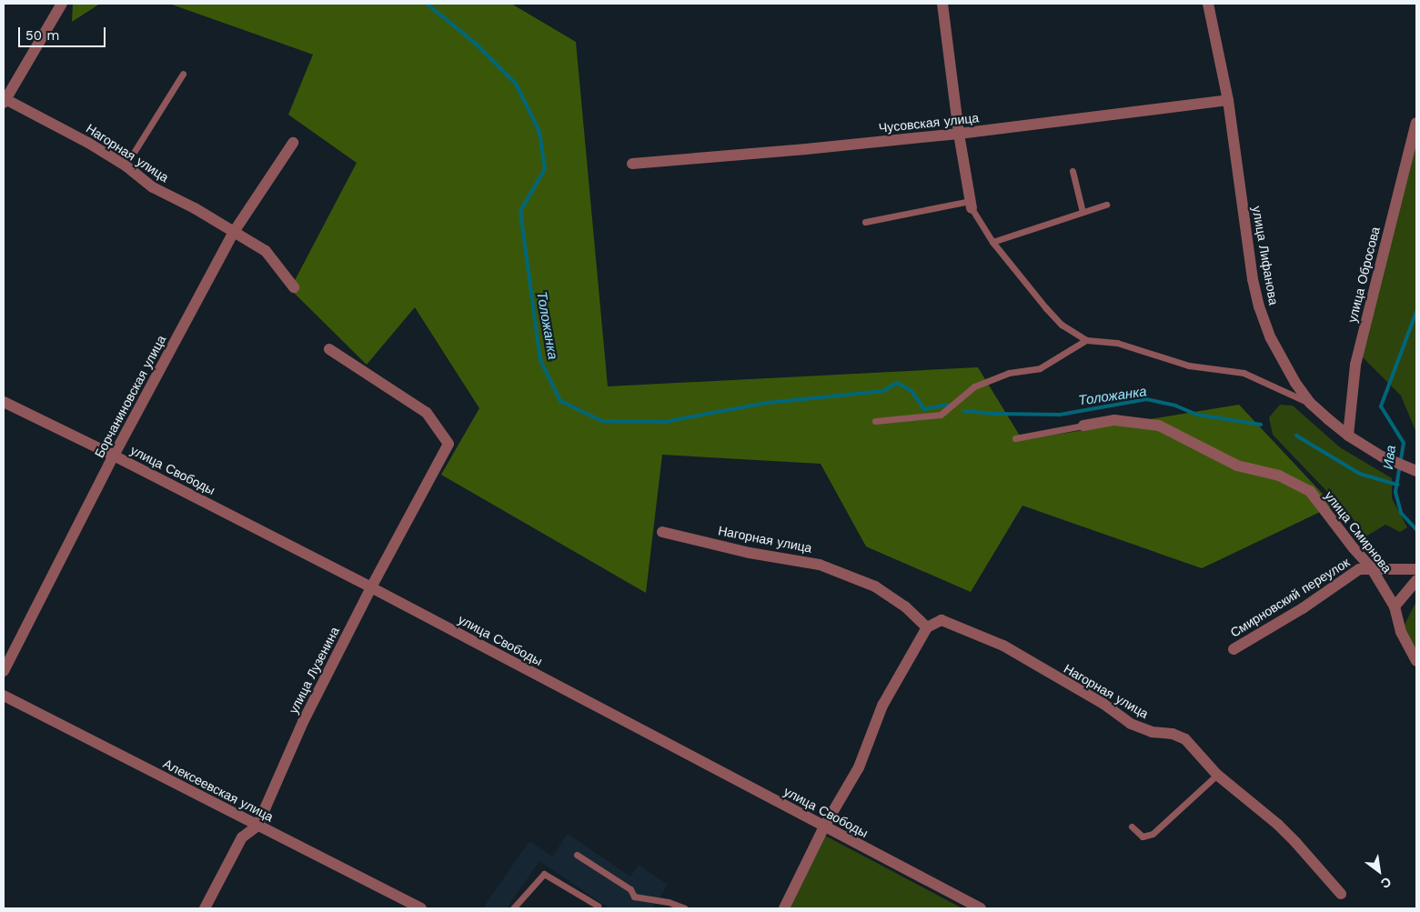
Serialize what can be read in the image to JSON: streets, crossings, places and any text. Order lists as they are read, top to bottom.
{
  "streets": {
    "street": [
      "Чусовская улица",
      "Нагорная улица",
      "улица Лифанова",
      "улица Обросова",
      "Борчаниновская улица",
      "улица Свободы",
      "улица Смирнова",
      "Смирновский переулок",
      "улица Лузенина",
      "Алексеевская улица"
    ]
  },
  "crossings": [
    ["Чусовская улица", "улица Лифанова"],
    ["Нагорная улица", "Борчаниновская улица"],
    ["улица Лифанова", "улица Обросова"],
    ["Борчаниновская улица", "улица Свободы"],
    ["улица Свободы", "улица Лузенина"],
    ["улица Смирнова", "Смирновский переулок"],
    ["улица Лузенина", "Алексеевская улица"]
  ],
  "water": ["Толожанка", "Ива"],
  "scale_bar": "50 m",
  "north": "bottom right"
}
